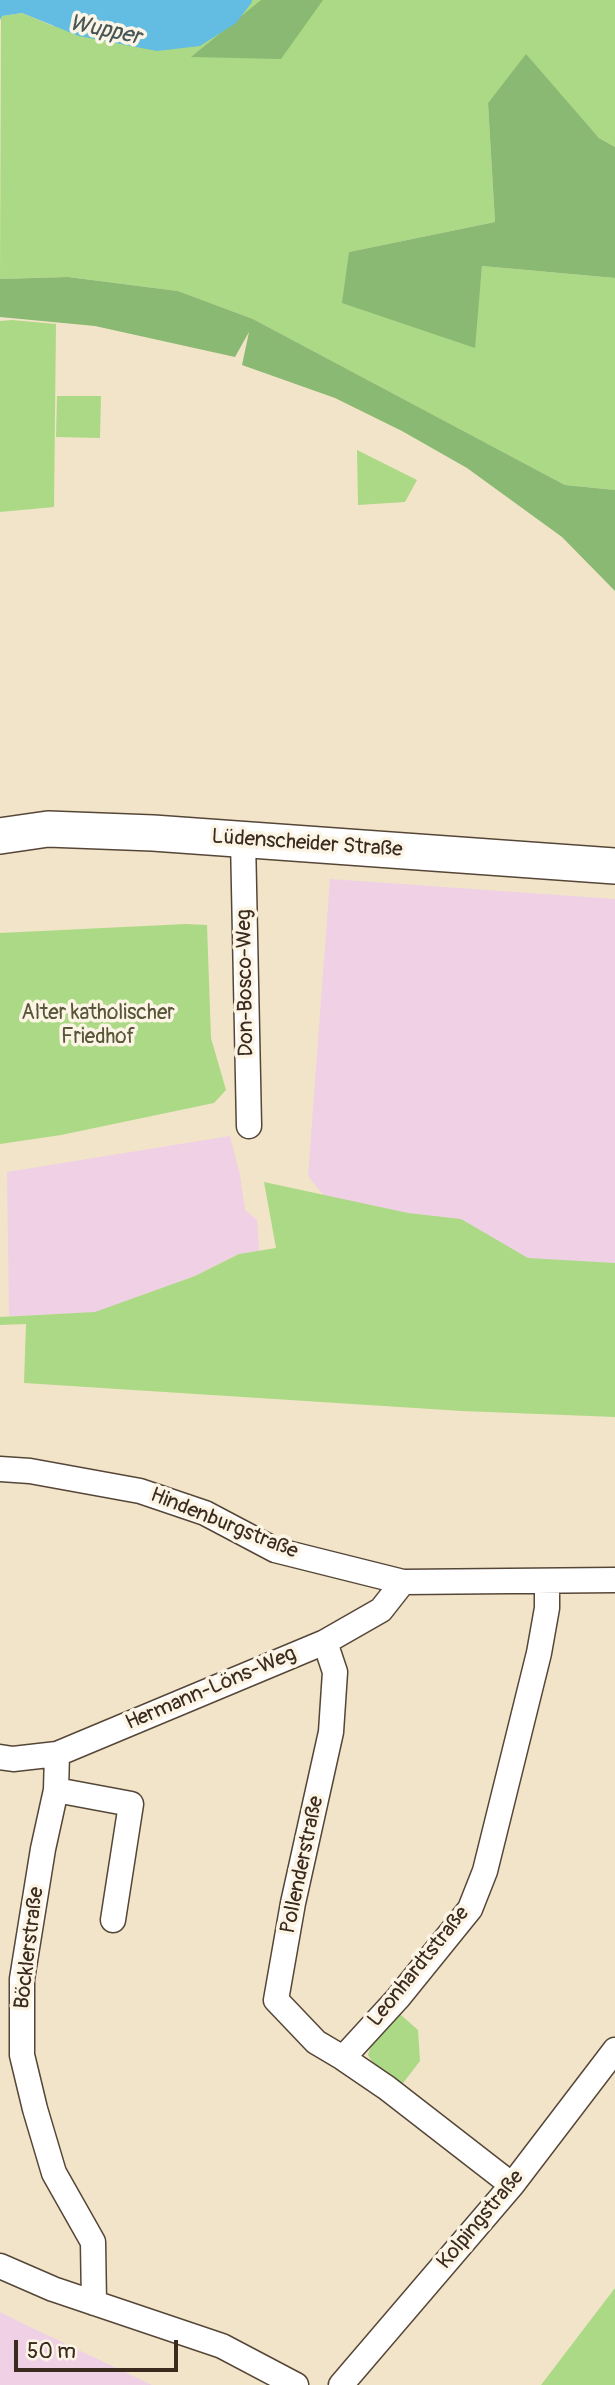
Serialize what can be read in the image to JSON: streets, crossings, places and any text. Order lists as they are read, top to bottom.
{
  "streets": {
    "main road": ["Lüdenscheider Straße"],
    "street": [
      "Don-Bosco-Weg",
      "Hindenburgstraße",
      "Hermann-Löns-Weg",
      "Pollenderstraße",
      "Böcklerstraße",
      "Leonhardtstraße",
      "Kolpingstraße"
    ]
  },
  "crossings": [
    ["Lüdenscheider Straße", "Don-Bosco-Weg"],
    ["Hindenburgstraße", "Hermann-Löns-Weg"],
    ["Hindenburgstraße", "Leonhardtstraße"],
    ["Hermann-Löns-Weg", "Pollenderstraße"],
    ["Hermann-Löns-Weg", "Böcklerstraße"],
    ["Pollenderstraße", "Leonhardtstraße"]
  ],
  "water": ["Wupper"],
  "parks": ["Alter katholischer Friedhof"],
  "scale_bar": "50 m"
}
